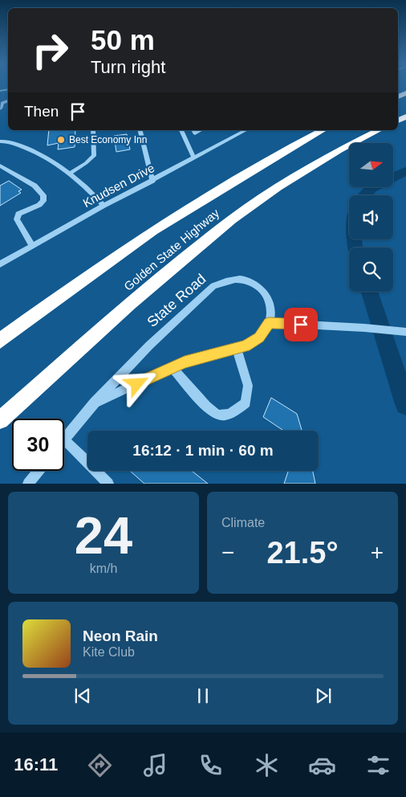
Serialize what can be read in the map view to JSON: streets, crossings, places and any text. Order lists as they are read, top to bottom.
{
  "streets": {
    "highway": ["Golden State Highway"],
    "street": ["Knudsen Drive", "State Road"]
  },
  "places": ["Best Economy Inn"],
  "north": "right",
  "page": {
    "turn": ["50 m", "Turn right"],
    "then": "Then",
    "limit": "30",
    "trip": "16:12 · 1 min · 60 m",
    "tile": [
      ["24", "km/h"],
      "Climate"
    ],
    "heat": ["−", "21.5°", "+"],
    "song": ["Neon Rain", "Kite Club"],
    "tabs": "16:11"
  }
}
